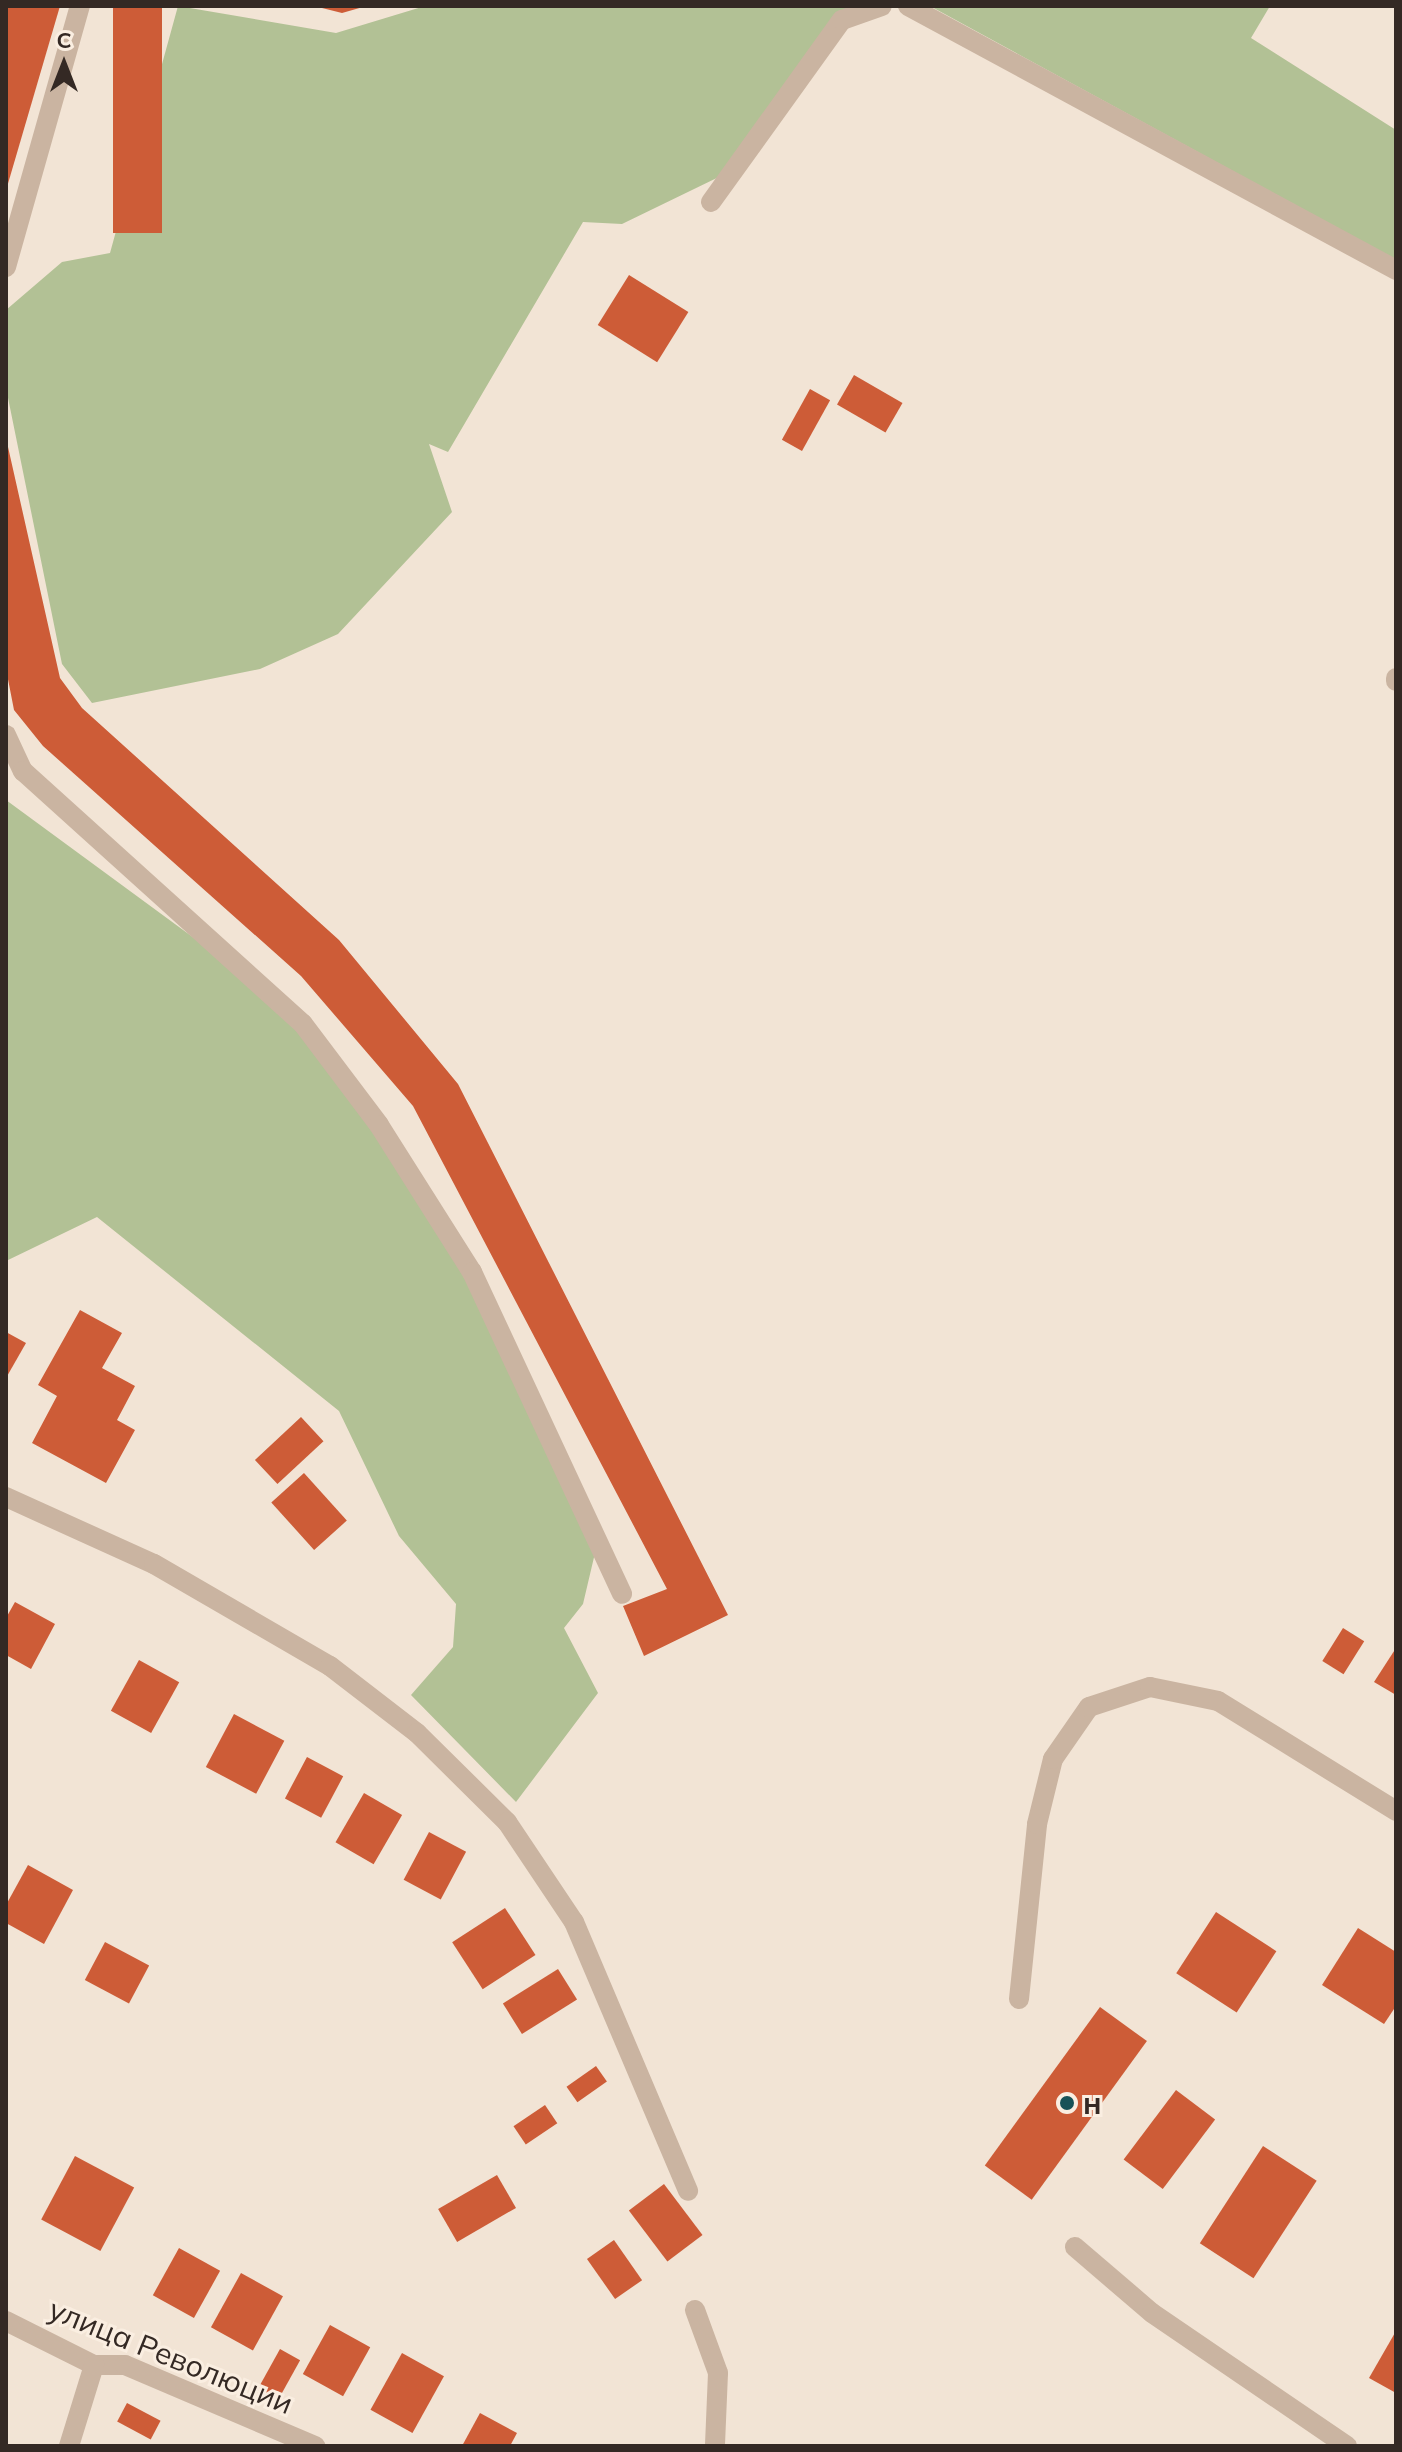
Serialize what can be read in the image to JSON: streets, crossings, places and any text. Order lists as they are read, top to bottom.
{
  "streets": {
    "street": ["улица Революции"]
  },
  "places": ["н"],
  "north": "top"
}
